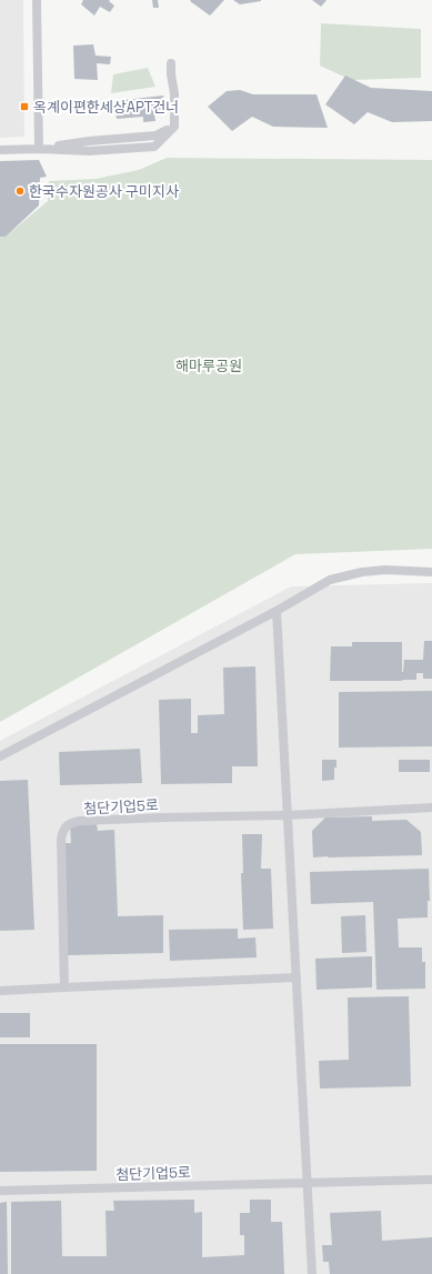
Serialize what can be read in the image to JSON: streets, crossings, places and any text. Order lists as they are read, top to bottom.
{
  "streets": {
    "street": ["첨단기업5로"]
  },
  "parks": ["해마루공원"],
  "places": {
    "transit": ["옥계이편한세상APT건너"],
    "other": ["한국수자원공사 구미지사"]
  }
}
